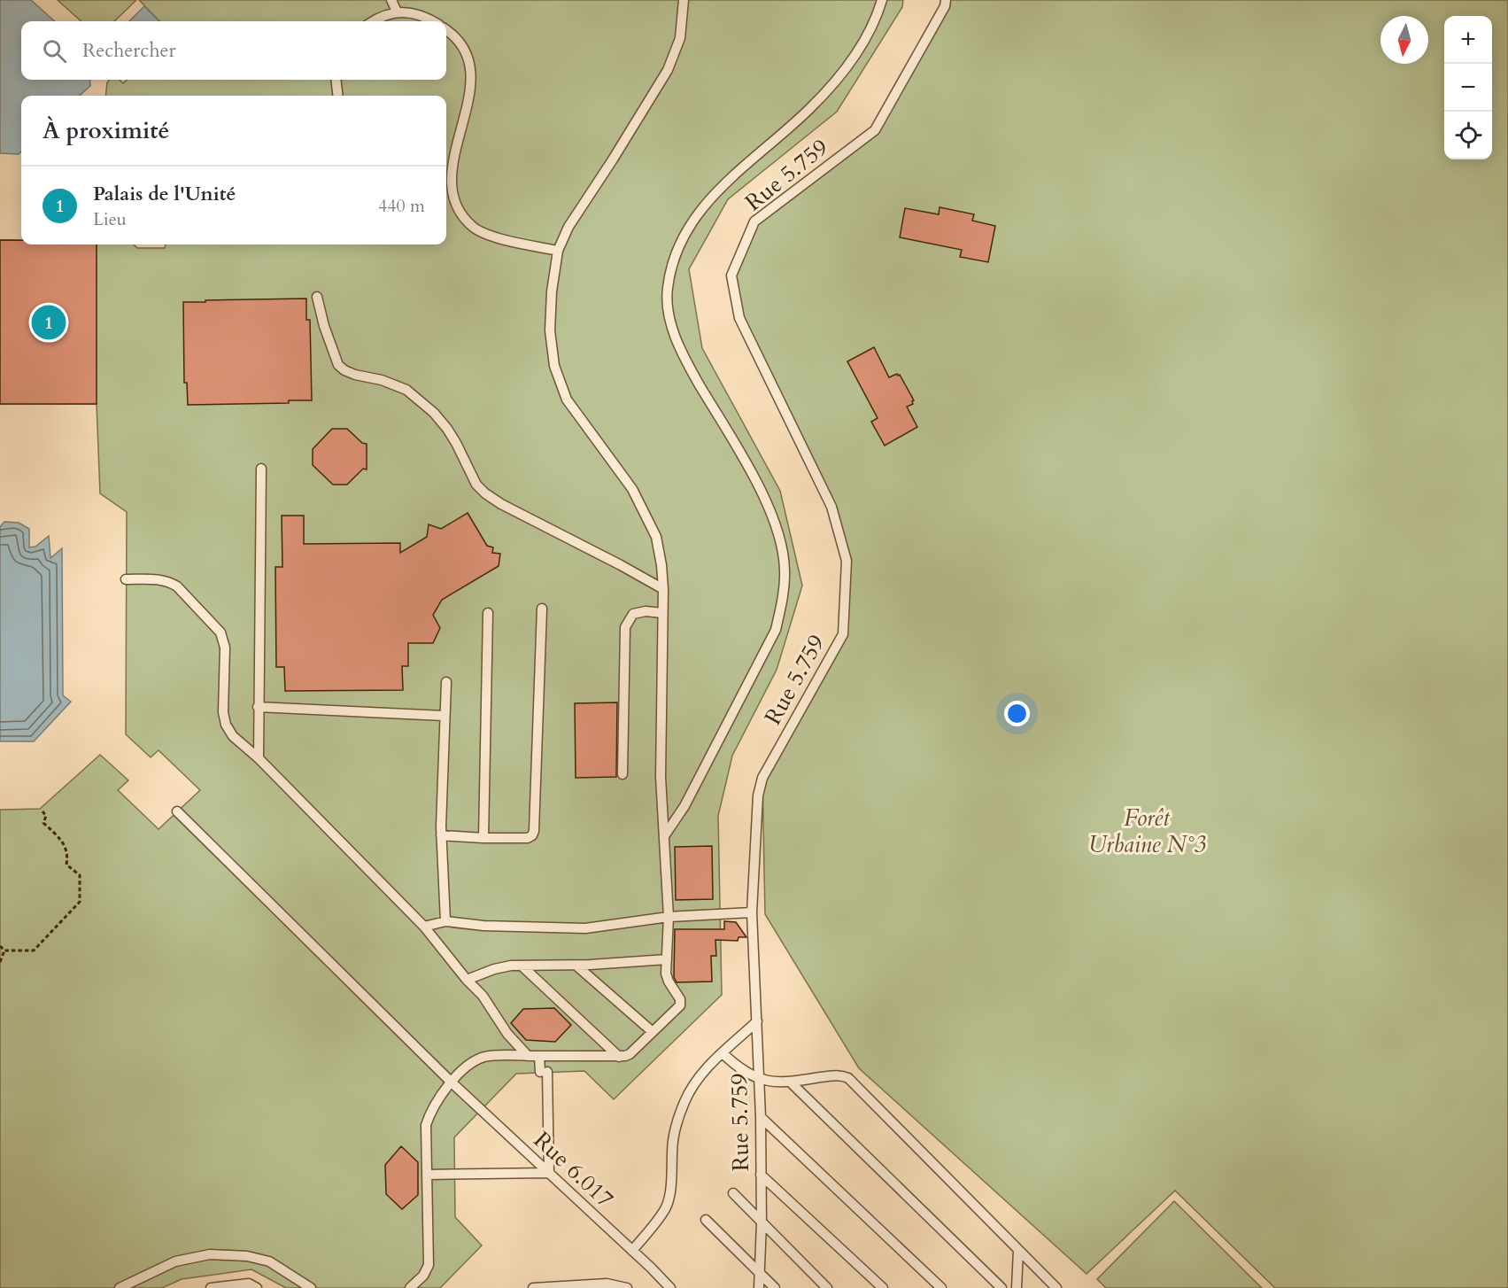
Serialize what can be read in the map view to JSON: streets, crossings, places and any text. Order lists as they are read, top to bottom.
{
  "streets": {
    "lane": ["Rue 5.759", "Rue 6.017"]
  },
  "parks": ["Forêt Urbaine N°3"],
  "north": "bottom",
  "page": {
    "map_buttons": ["+", "−"],
    "search": "Rechercher",
    "heading": "À proximité",
    "list": [
      {
        "mark": "1",
        "name": "Palais de l'Unité",
        "note": "Lieu",
        "value": "440 m"
      }
    ],
    "pins": "1"
  }
}
